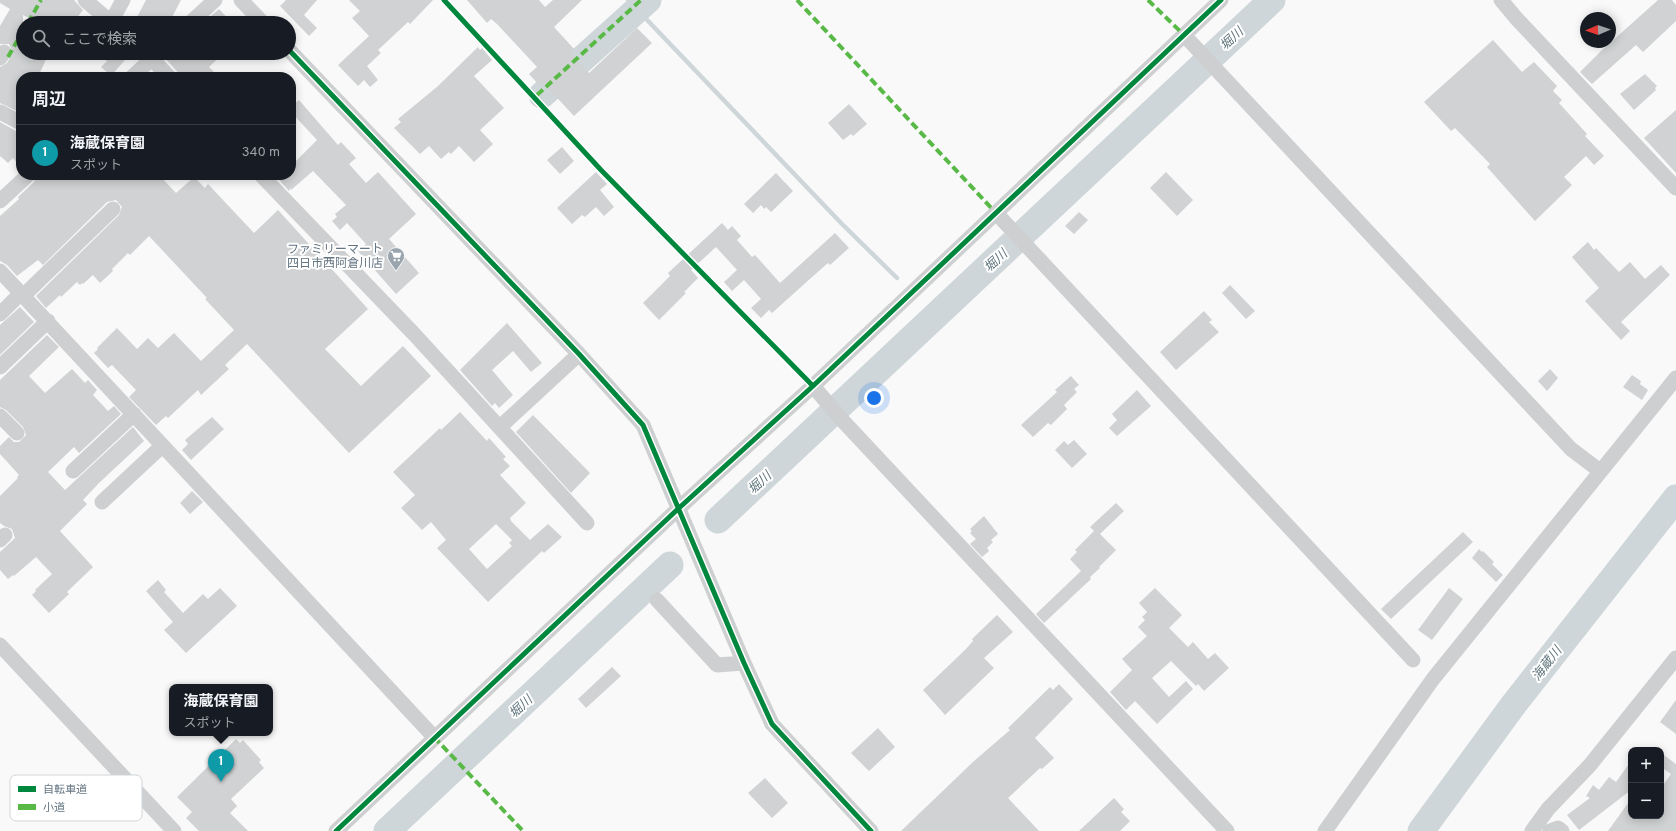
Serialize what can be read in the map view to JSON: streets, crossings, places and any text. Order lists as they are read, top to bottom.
{
  "water": ["堀川", "海蔵川"],
  "places": {
    "supermarket": ["ファミリーマート 四日市西阿倉川店"]
  },
  "legend": ["自転車道", "小道"],
  "north": "left",
  "page": {
    "search": "ここで検索",
    "heading": "周辺",
    "list": [
      {
        "mark": "1",
        "name": "海蔵保育園",
        "note": "スポット",
        "value": "340 m"
      }
    ],
    "popup": ["海蔵保育園", "スポット"],
    "map_buttons": ["+", "−"],
    "pins": "1"
  }
}
